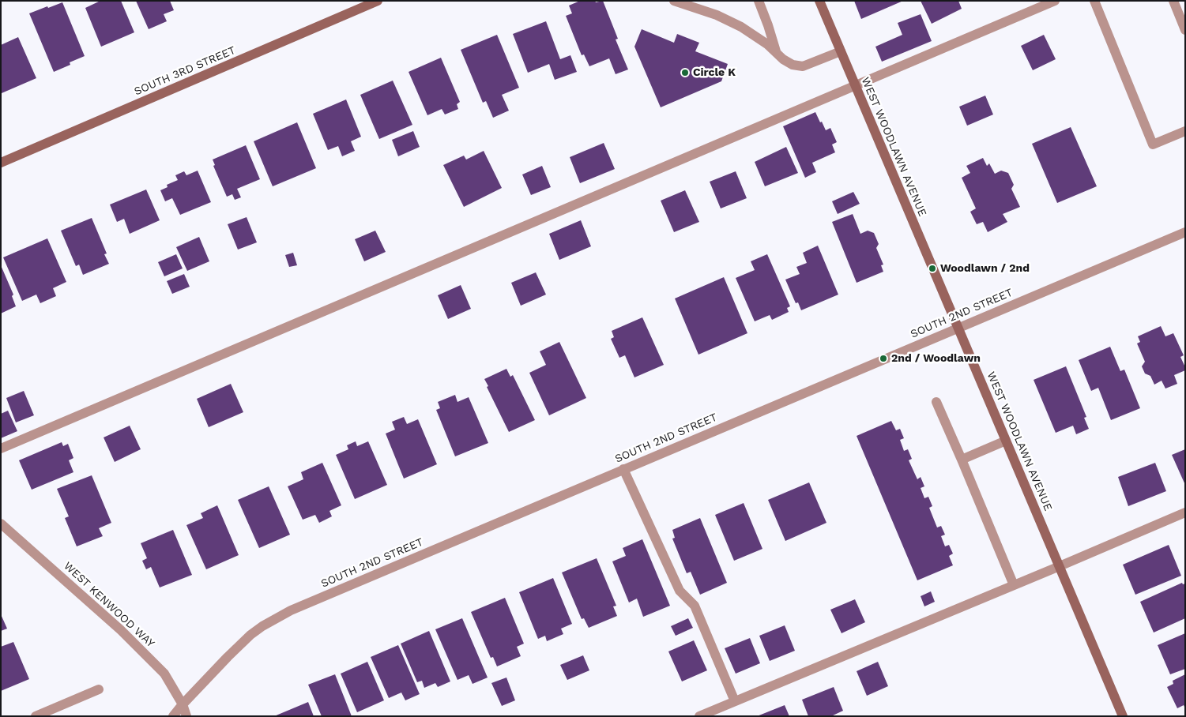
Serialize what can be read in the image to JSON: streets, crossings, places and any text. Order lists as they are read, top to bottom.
{
  "streets": {
    "main road": ["SOUTH 3RD STREET", "WEST WOODLAWN AVENUE"],
    "street": ["SOUTH 2ND STREET", "WEST KENWOOD WAY"]
  },
  "crossings": [
    ["WEST WOODLAWN AVENUE", "SOUTH 2ND STREET"],
    ["SOUTH 2ND STREET", "WEST KENWOOD WAY"]
  ],
  "places": ["Circle K", "Woodlawn / 2nd", "2nd / Woodlawn"]
}
